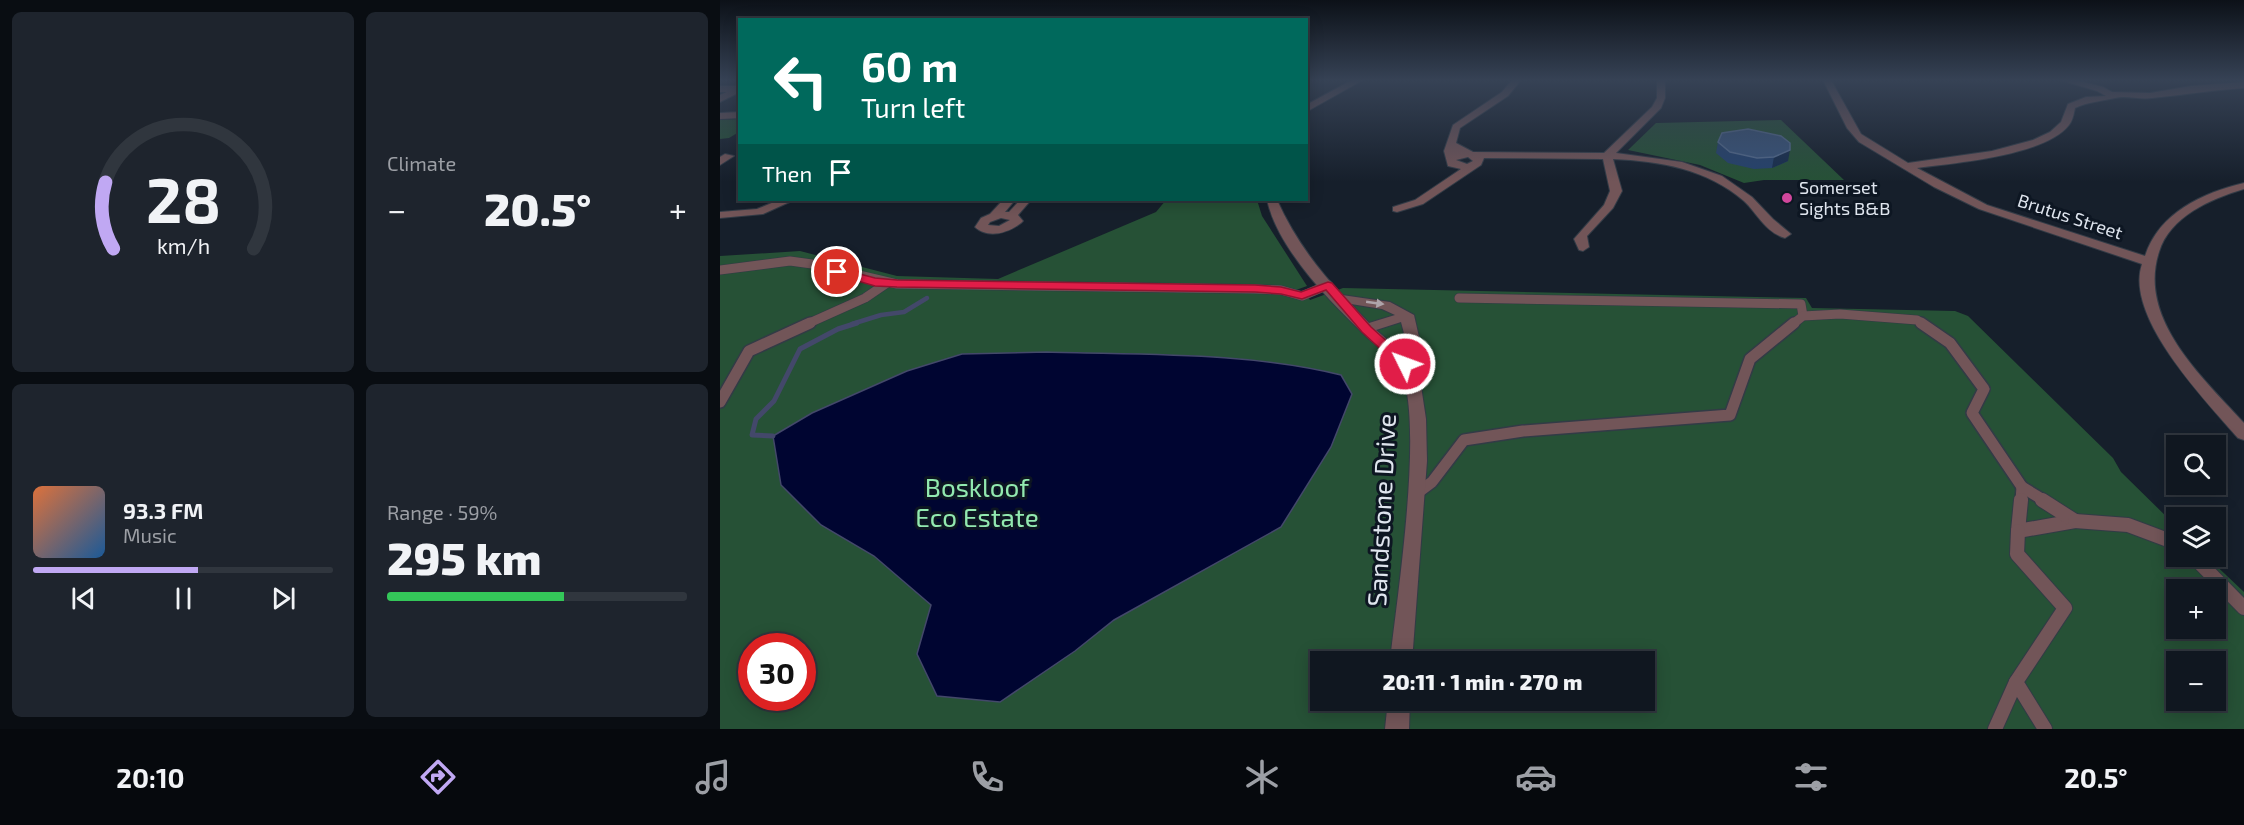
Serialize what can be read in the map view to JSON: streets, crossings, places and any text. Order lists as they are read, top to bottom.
{
  "streets": {
    "street": ["Brutus Street", "Sandstone Drive"]
  },
  "parks": ["Boskloof Eco Estate"],
  "places": ["Somerset Sights B&B"],
  "page": {
    "tile": [
      "Climate",
      ["Range · 59%", "295 km"]
    ],
    "turn": ["60 m", "Turn left"],
    "then": "Then",
    "heat": ["−", "20.5°", "+"],
    "map_buttons": ["+", "−"],
    "song": ["93.3 FM", "Music"],
    "limit": "30",
    "trip": "20:11 · 1 min · 270 m",
    "tabs": ["20:10", "20.5°"],
    "gauge": ["28", "km/h"]
  }
}
